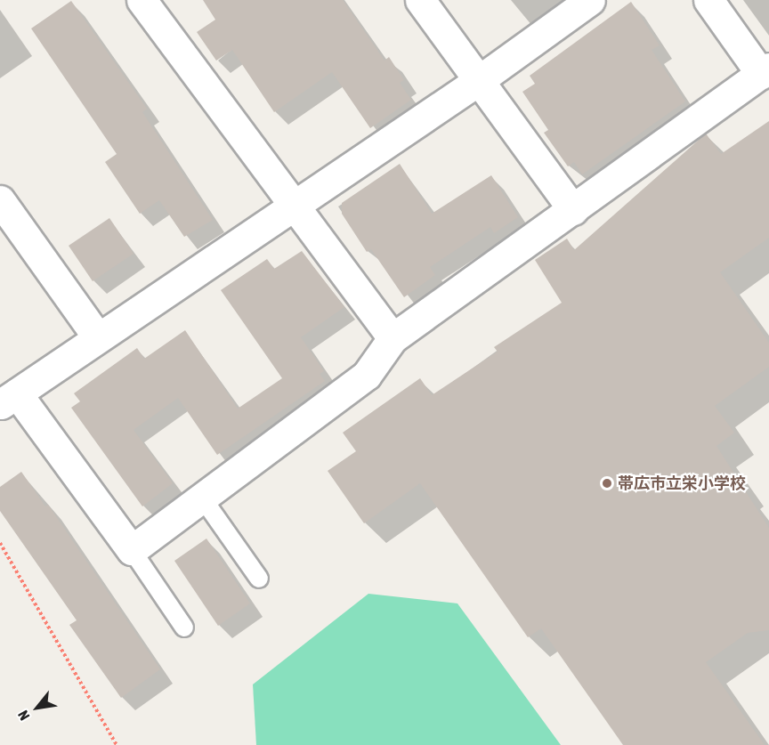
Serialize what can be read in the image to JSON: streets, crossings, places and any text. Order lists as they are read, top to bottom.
{
  "places": ["帯広市立栄小学校"],
  "north": "bottom left"
}
